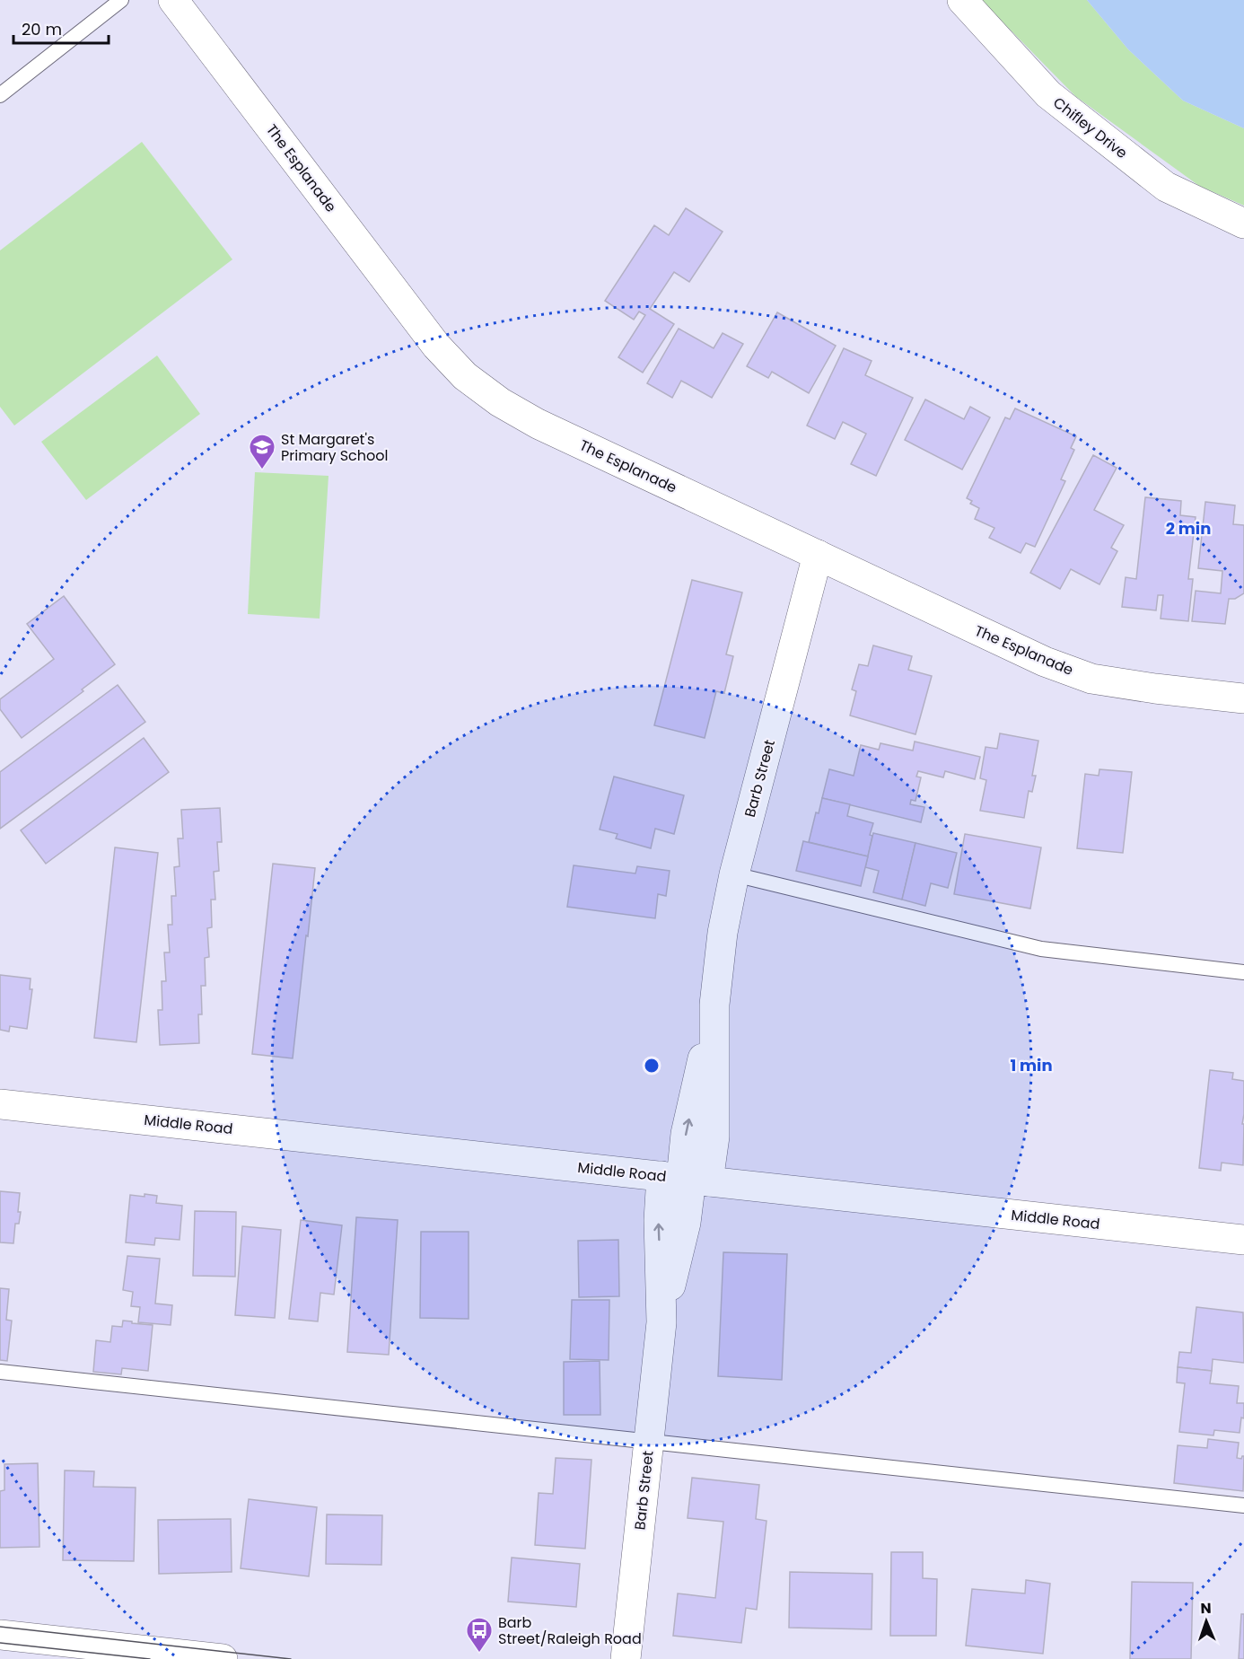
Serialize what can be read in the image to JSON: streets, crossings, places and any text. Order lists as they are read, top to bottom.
{
  "streets": {
    "street": [
      "Chifley Drive",
      "The Esplanade",
      "Barb Street",
      "Middle Road"
    ]
  },
  "crossings": [
    ["The Esplanade", "Barb Street"],
    ["Barb Street", "Middle Road"]
  ],
  "places": {
    "school or university": ["St Margaret's Primary School"],
    "bus stop": ["Barb Street/Raleigh Road"]
  },
  "scale_bar": "20 m",
  "north": "top",
  "rings": ["2 min", "1 min"]
}
